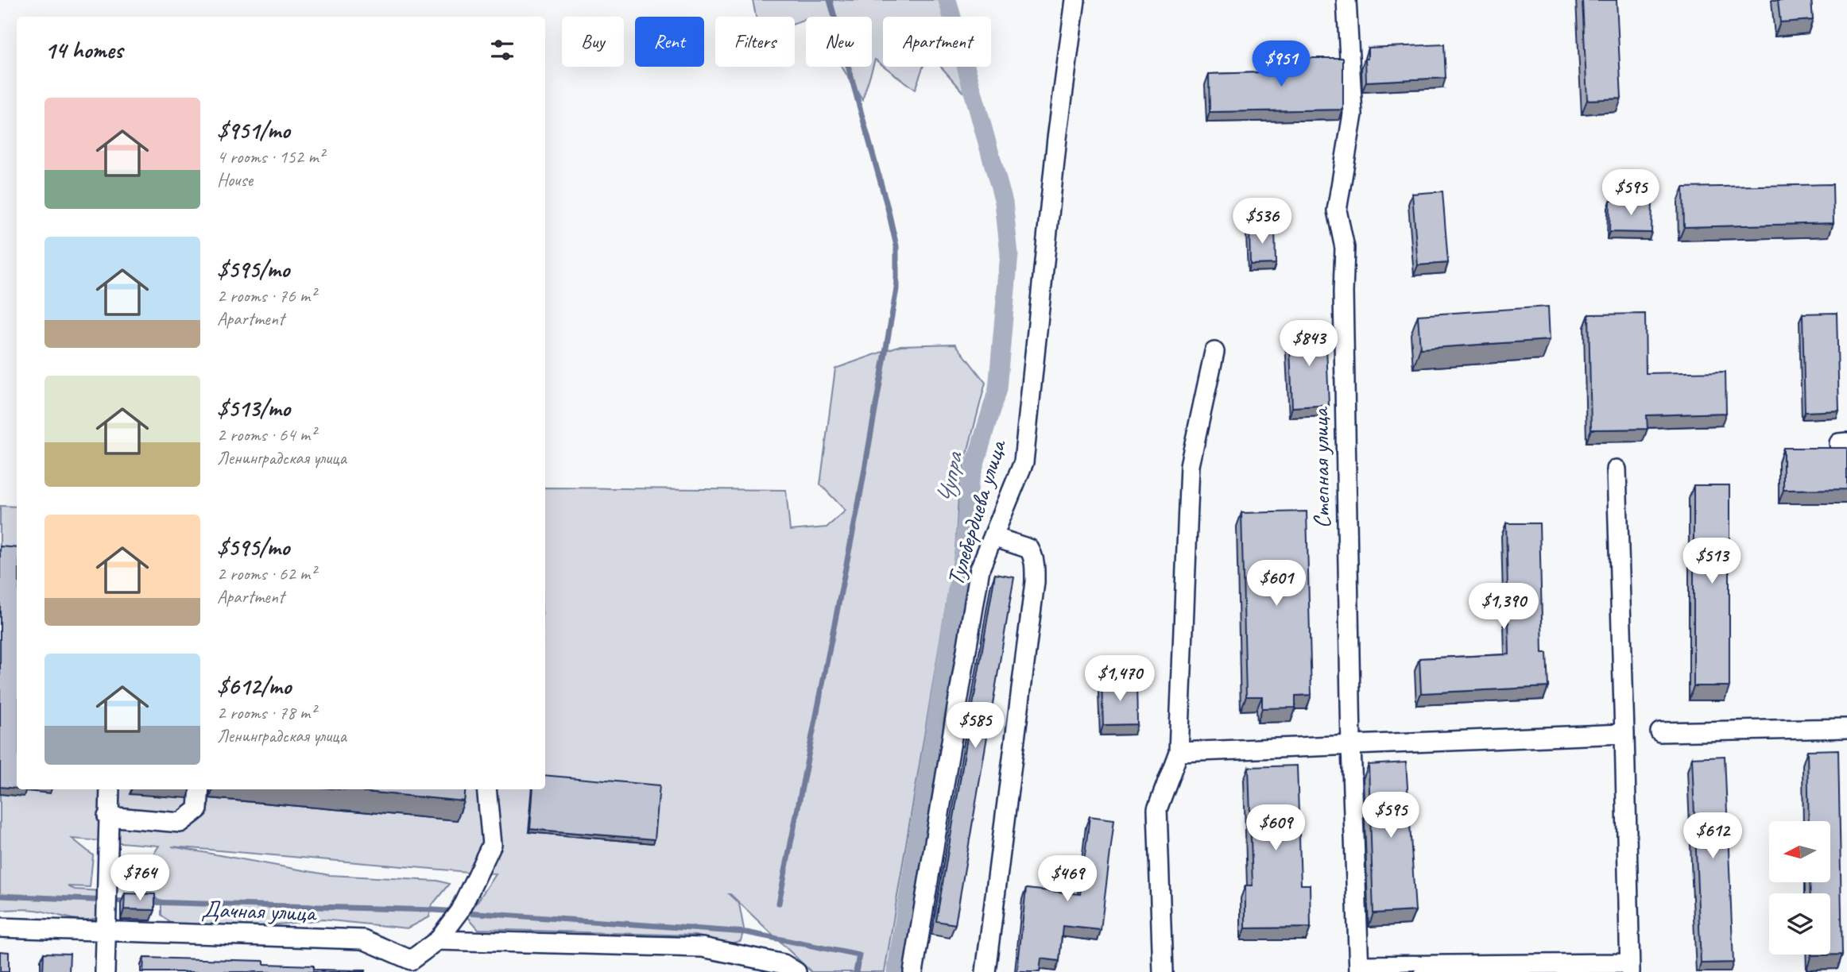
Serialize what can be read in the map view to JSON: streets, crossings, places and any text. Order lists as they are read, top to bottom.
{
  "streets": {
    "street": ["Степная улица", "Тулебердиева улица", "Дачная улица"]
  },
  "water": ["Чупра"],
  "north": "left",
  "page": {
    "chip": [
      "Buy",
      "Rent",
      "Filters",
      "New",
      "Apartment"
    ],
    "heading": "14 homes",
    "price": [
      "$951",
      "$595",
      "$536",
      "$843",
      "$513",
      "$601",
      "$1,390",
      "$1,470",
      "$585",
      "$595",
      "$609",
      "$612",
      "$764",
      "$469"
    ],
    "list": [
      {
        "name": "$951/mo",
        "note": "4 rooms · 152 m² · House"
      },
      {
        "name": "$595/mo",
        "note": "2 rooms · 76 m² · Apartment"
      },
      {
        "name": "$513/mo",
        "note": "2 rooms · 64 m² · Ленинградская улица"
      },
      {
        "name": "$595/mo",
        "note": "2 rooms · 62 m² · Apartment"
      },
      {
        "name": "$612/mo",
        "note": "2 rooms · 78 m² · Ленинградская улица"
      }
    ]
  }
}
